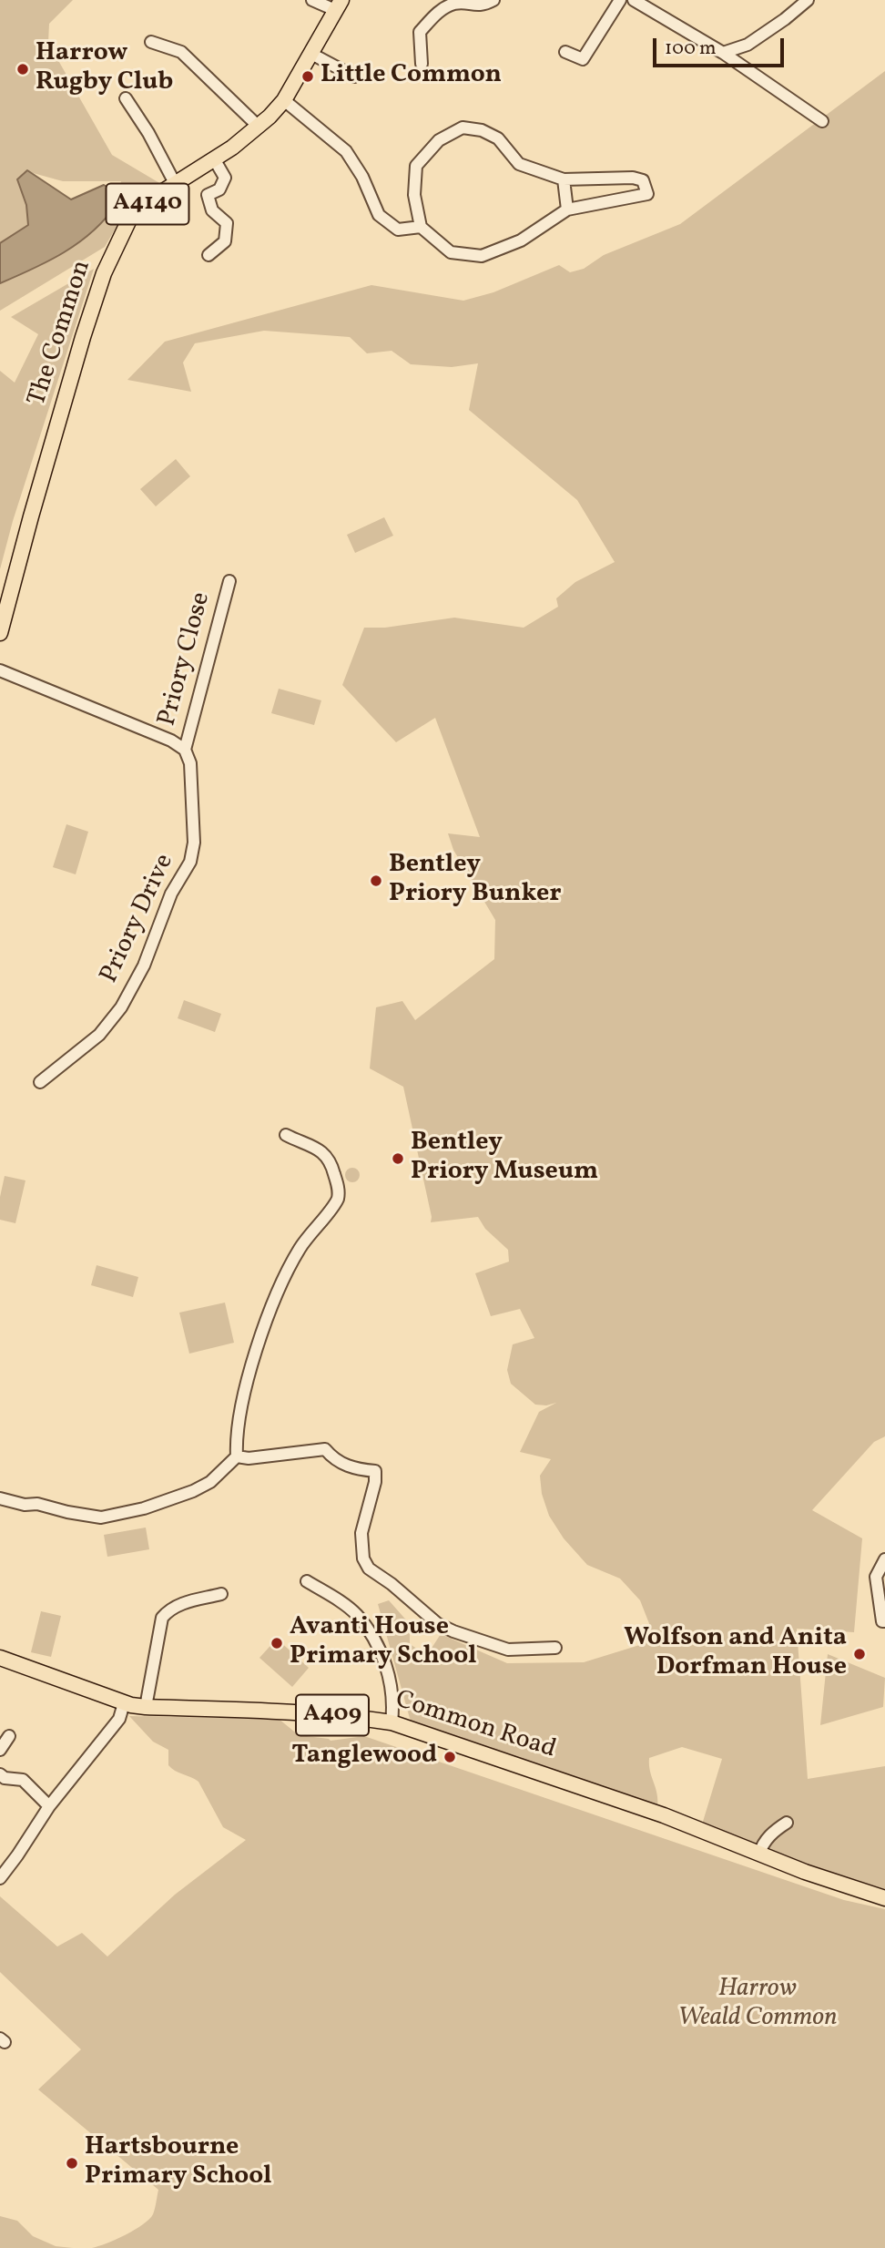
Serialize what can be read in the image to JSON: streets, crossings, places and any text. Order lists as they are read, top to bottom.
{
  "streets": {
    "main road": [
      "A4140",
      "The Common",
      "A409",
      "Common Road"
    ],
    "street": ["Priory Close", "Priory Drive"]
  },
  "crossings": [
    ["A4140", "The Common"],
    ["Priory Close", "Priory Drive"]
  ],
  "parks": ["Harrow Weald Common"],
  "places": [
    "Harrow Rugby Club",
    "Little Common",
    "Bentley Priory Bunker",
    "Bentley Priory Museum",
    "Avanti House Primary School",
    "Wolfson and Anita Dorfman House",
    "Tanglewood",
    "Hartsbourne Primary School"
  ],
  "scale_bar": "100 m"
}
